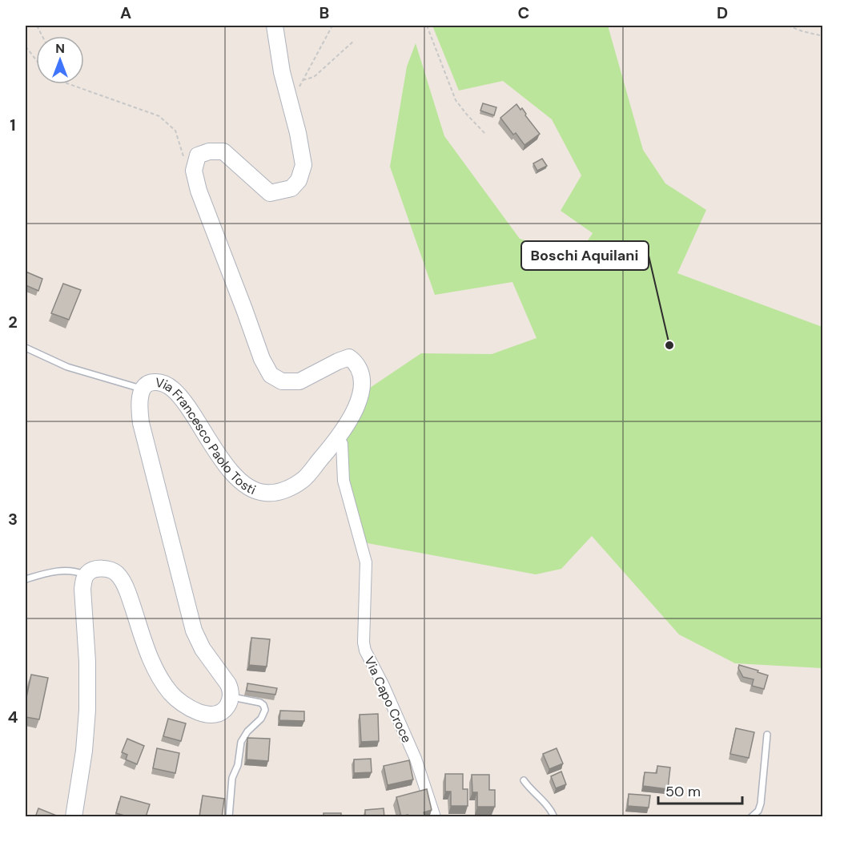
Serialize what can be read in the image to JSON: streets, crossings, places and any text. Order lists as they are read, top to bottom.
{
  "streets": {
    "main road": ["Via Francesco Paolo Tosti"],
    "street": ["Via Capo Croce"]
  },
  "crossings": [
    ["Via Francesco Paolo Tosti", "Via Capo Croce"]
  ],
  "places": ["Boschi Aquilani"],
  "scale_bar": "50 m",
  "north": "top",
  "grid": {
    "columns": [
      "A",
      "B",
      "C",
      "D"
    ],
    "rows": [
      "1",
      "2",
      "3",
      "4"
    ]
  }
}
